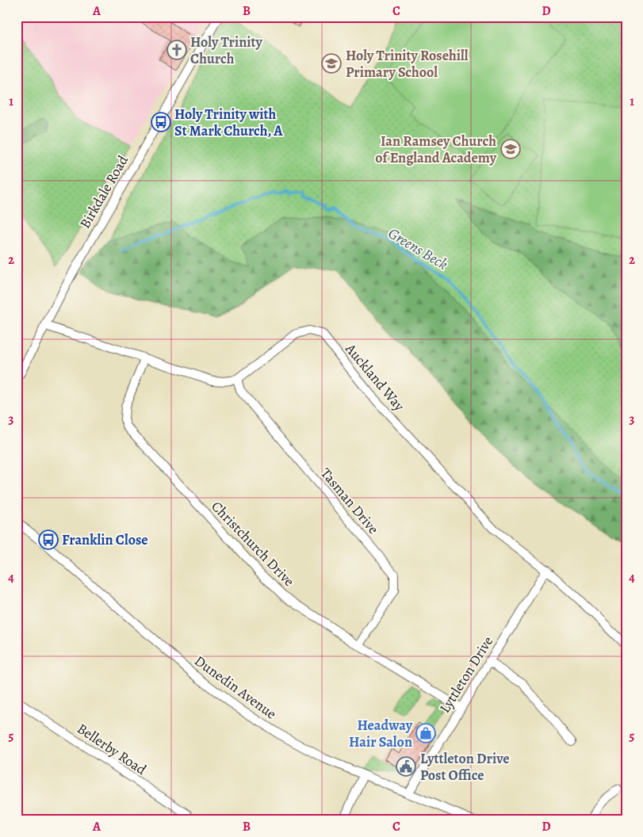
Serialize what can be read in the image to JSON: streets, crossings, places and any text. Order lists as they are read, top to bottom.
{
  "streets": {
    "street": [
      "Birkdale Road",
      "Auckland Way",
      "Tasman Drive",
      "Christchurch Drive",
      "Lyttleton Drive",
      "Dunedin Avenue",
      "Bellerby Road"
    ]
  },
  "crossings": [
    ["Auckland Way", "Tasman Drive"],
    ["Auckland Way", "Lyttleton Drive"],
    ["Tasman Drive", "Christchurch Drive"],
    ["Christchurch Drive", "Lyttleton Drive"],
    ["Lyttleton Drive", "Dunedin Avenue"]
  ],
  "water": ["Greens Beck"],
  "places": {
    "church": ["Holy Trinity Church"],
    "school or university": ["Holy Trinity Rosehill Primary School", "Ian Ramsey Church of England Academy"],
    "bus stop": ["Holy Trinity with St Mark Church, A", "Franklin Close"],
    "shop": ["Headway Hair Salon"],
    "public building": ["Lyttleton Drive Post Office"]
  },
  "grid": {
    "columns": [
      "A",
      "B",
      "C",
      "D"
    ],
    "rows": [
      "1",
      "2",
      "3",
      "4",
      "5"
    ]
  }
}
